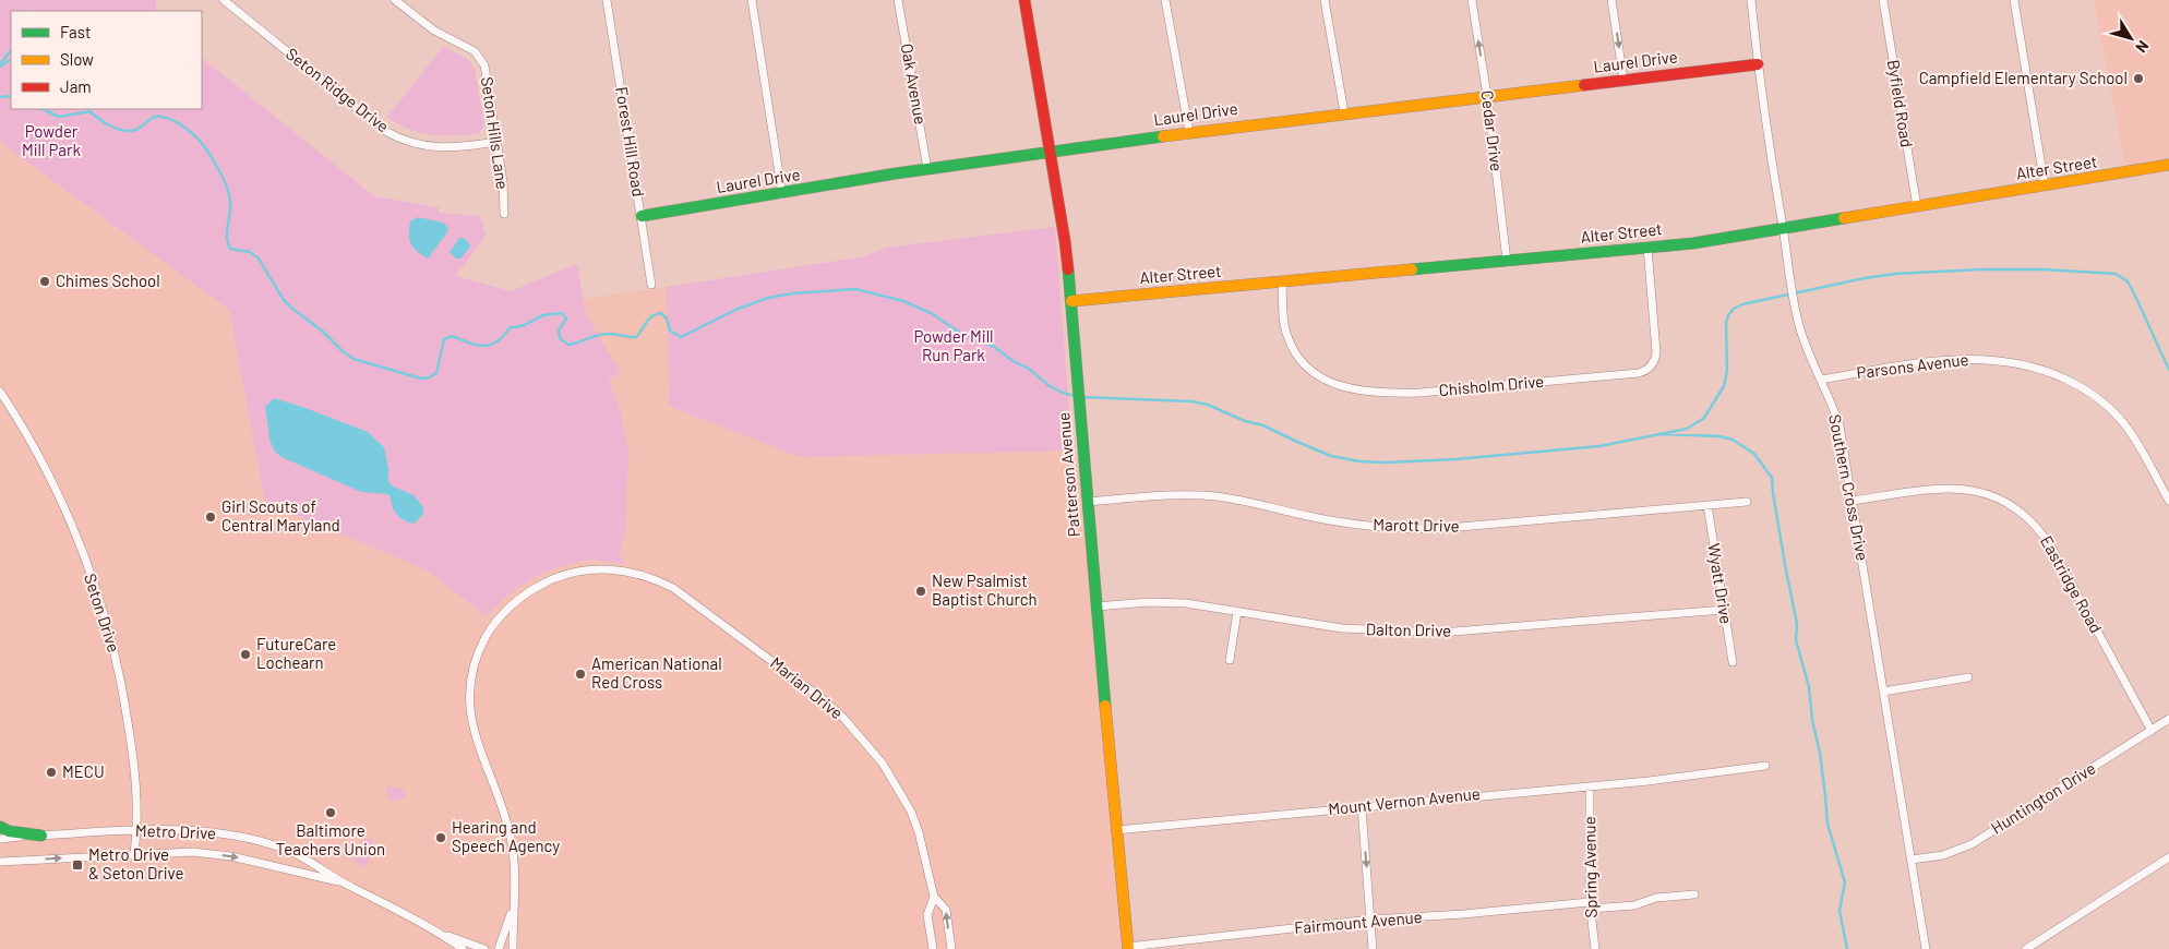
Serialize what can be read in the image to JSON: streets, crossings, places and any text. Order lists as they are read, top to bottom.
{
  "streets": {
    "street": [
      "Laurel Drive",
      "Oak Avenue",
      "Seton Ridge Drive",
      "Byfield Road",
      "Cedar Drive",
      "Seton Hills Lane",
      "Forest Hill Road",
      "Alter Street",
      "Parsons Avenue",
      "Chisholm Drive",
      "Patterson Avenue",
      "Southern Cross Drive",
      "Marott Drive",
      "Wyatt Drive",
      "Eastridge Road",
      "Seton Drive",
      "Dalton Drive",
      "Marian Drive",
      "Huntington Drive",
      "Mount Vernon Avenue",
      "Metro Drive",
      "Spring Avenue",
      "Fairmount Avenue"
    ]
  },
  "crossings": [
    ["Laurel Drive", "Oak Avenue"],
    ["Laurel Drive", "Cedar Drive"],
    ["Laurel Drive", "Forest Hill Road"],
    ["Laurel Drive", "Patterson Avenue"],
    ["Laurel Drive", "Southern Cross Drive"],
    ["Seton Ridge Drive", "Seton Hills Lane"],
    ["Byfield Road", "Alter Street"],
    ["Cedar Drive", "Alter Street"],
    ["Alter Street", "Chisholm Drive"],
    ["Alter Street", "Patterson Avenue"],
    ["Alter Street", "Southern Cross Drive"],
    ["Parsons Avenue", "Southern Cross Drive"],
    ["Patterson Avenue", "Marott Drive"],
    ["Patterson Avenue", "Dalton Drive"],
    ["Patterson Avenue", "Mount Vernon Avenue"],
    ["Patterson Avenue", "Fairmount Avenue"],
    ["Southern Cross Drive", "Eastridge Road"],
    ["Southern Cross Drive", "Huntington Drive"],
    ["Marott Drive", "Wyatt Drive"],
    ["Wyatt Drive", "Dalton Drive"],
    ["Eastridge Road", "Huntington Drive"],
    ["Seton Drive", "Metro Drive"],
    ["Mount Vernon Avenue", "Spring Avenue"],
    ["Spring Avenue", "Fairmount Avenue"]
  ],
  "one_way": ["Cedar Drive"],
  "parks": ["Powder Mill Park", "Powder Mill Run Park"],
  "places": {
    "other": [
      "Campfield Elementary School",
      "Chimes School",
      "Girl Scouts of Central Maryland",
      "New Psalmist Baptist Church",
      "FutureCare Lochearn",
      "American National Red Cross",
      "MECU",
      "Baltimore Teachers Union",
      "Hearing and Speech Agency"
    ],
    "transit": ["Metro Drive & Seton Drive"]
  },
  "legend": ["Fast", "Slow", "Jam"],
  "north": "bottom right"
}
